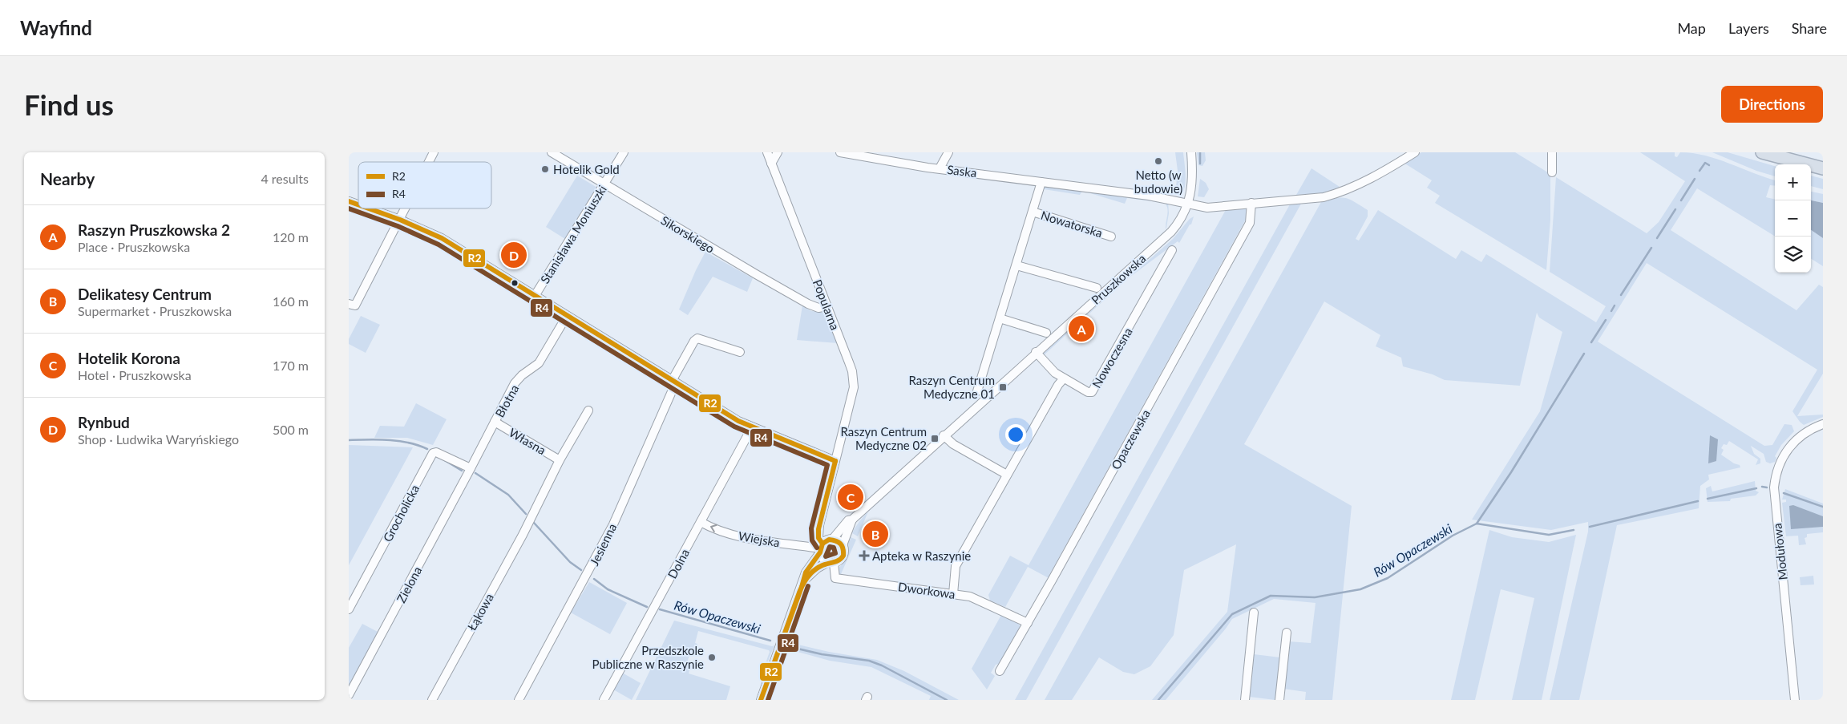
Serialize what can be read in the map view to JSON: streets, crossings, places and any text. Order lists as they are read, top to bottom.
{
  "streets": {
    "street": [
      "Saska",
      "Nowatorska",
      "Stanisława Moniuszki",
      "Sikorskiego",
      "Pruszkowska",
      "Popularna",
      "Nowoczesna",
      "Błotna",
      "Opaczewska",
      "Własna",
      "Grocholicka",
      "Wiejska",
      "Jesienna",
      "Modułowa",
      "Dolna",
      "Zielona",
      "Dworkowa",
      "Łąkowa"
    ]
  },
  "crossings": [
    ["Saska", "Nowatorska"],
    ["Saska", "Pruszkowska"],
    ["Stanisława Moniuszki", "Sikorskiego"],
    ["Sikorskiego", "Popularna"],
    ["Pruszkowska", "Popularna"],
    ["Pruszkowska", "Wiejska"],
    ["Pruszkowska", "Dworkowa"],
    ["Popularna", "Wiejska"],
    ["Popularna", "Dworkowa"],
    ["Błotna", "Własna"],
    ["Błotna", "Grocholicka"],
    ["Błotna", "Zielona"],
    ["Opaczewska", "Dworkowa"],
    ["Własna", "Łąkowa"],
    ["Grocholicka", "Zielona"],
    ["Wiejska", "Dolna"],
    ["Wiejska", "Dworkowa"]
  ],
  "one_way": ["Wiejska"],
  "water": ["Rów Opaczewski"],
  "places": {
    "other": ["Netto (w budowie)", "Hotelik Gold", "Przedszkole Publiczne w Raszynie"],
    "transit": ["Raszyn Centrum Medyczne 01", "Raszyn Centrum Medyczne 02"],
    "health": ["Apteka w Raszynie"]
  },
  "lines": ["transit line R2", "transit line R4"],
  "legend": ["R2", "R4"],
  "page": {
    "header": "Wayfind",
    "nav": ["Map", "Layers", "Share"],
    "buttons": "Directions",
    "title": "Find us",
    "heading": ["Nearby", "4 results"],
    "map_buttons": ["+", "−"],
    "list": [
      {
        "mark": "A",
        "name": "Raszyn Pruszkowska 2",
        "note": "Place · Pruszkowska",
        "value": "120 m"
      },
      {
        "mark": "B",
        "name": "Delikatesy Centrum",
        "note": "Supermarket · Pruszkowska",
        "value": "160 m"
      },
      {
        "mark": "C",
        "name": "Hotelik Korona",
        "note": "Hotel · Pruszkowska",
        "value": "170 m"
      },
      {
        "mark": "D",
        "name": "Rynbud",
        "note": "Shop · Ludwika Waryńskiego",
        "value": "500 m"
      }
    ],
    "pins": [
      "D",
      "A",
      "C",
      "B"
    ]
  }
}
